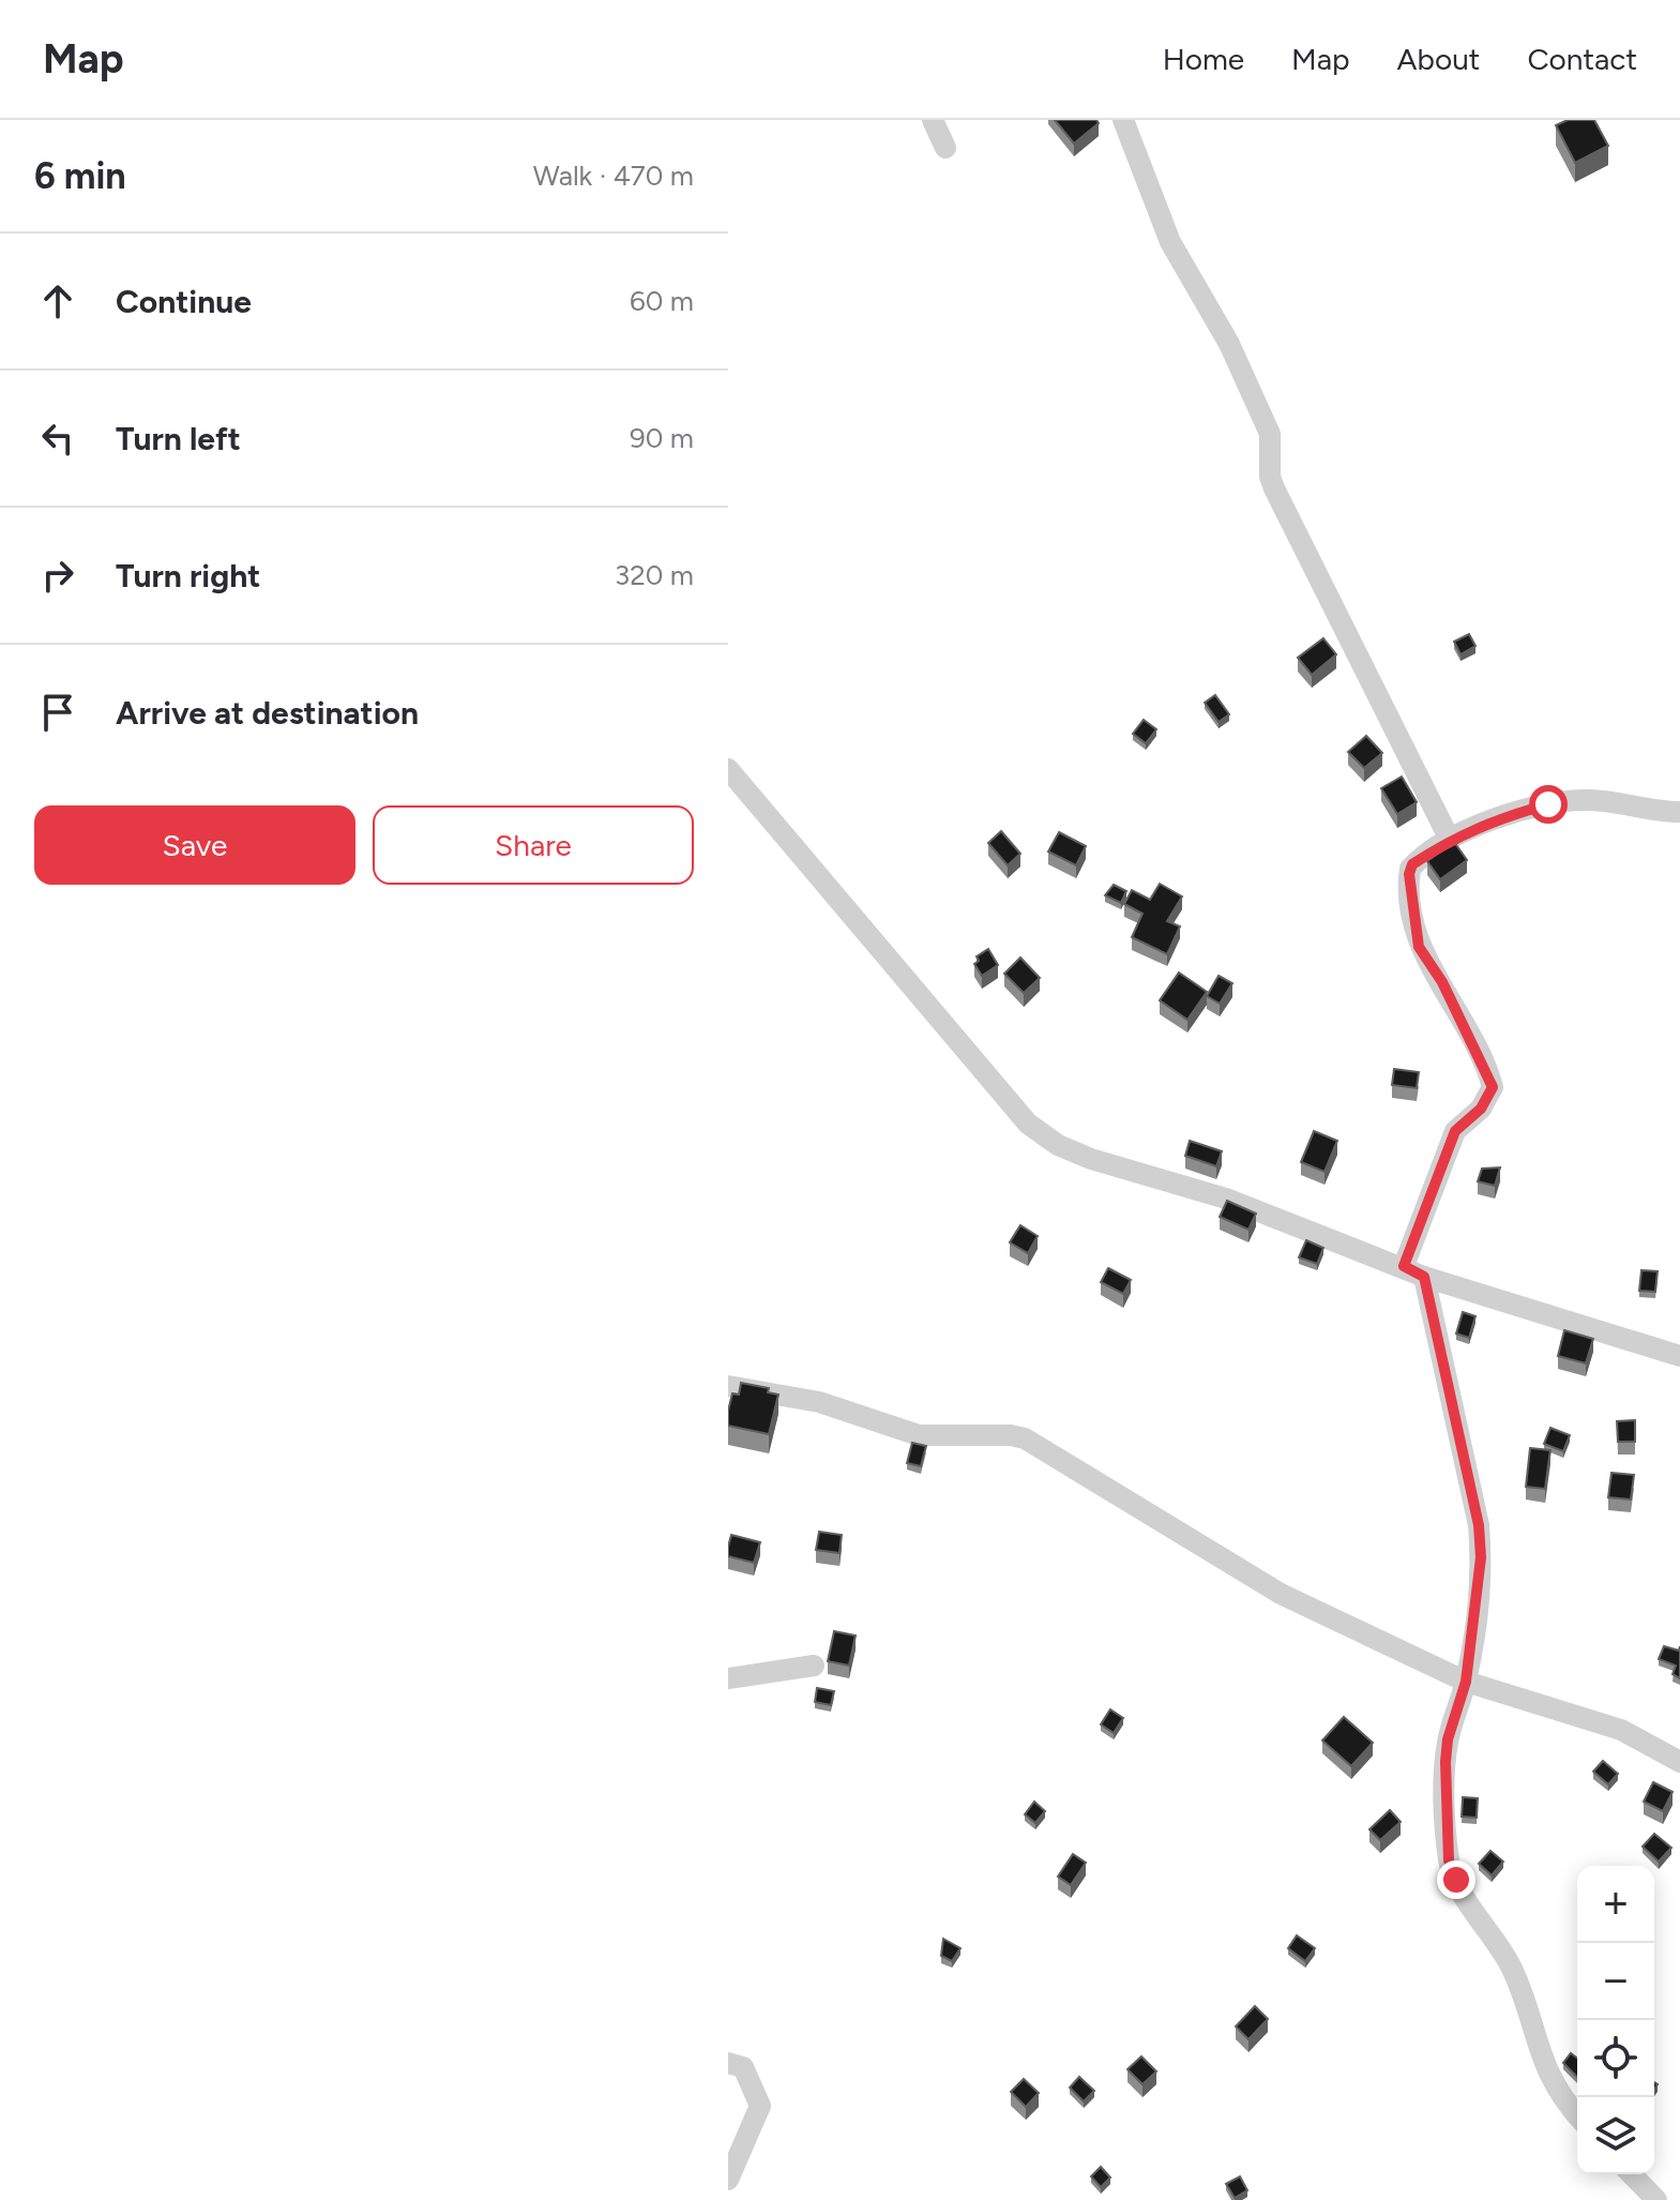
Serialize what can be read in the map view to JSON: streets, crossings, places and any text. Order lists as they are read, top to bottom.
{
  "page": {
    "header": "Map",
    "nav": [
      "Home",
      "Map",
      "About",
      "Contact"
    ],
    "heading": ["6 min", "Walk · 470 m"],
    "list": [
      ["Continue", "60 m"],
      ["Turn left", "90 m"],
      ["Turn right", "320 m"],
      "Arrive at destination"
    ],
    "buttons": ["Save", "Share"],
    "map_buttons": ["+", "−"]
  }
}
